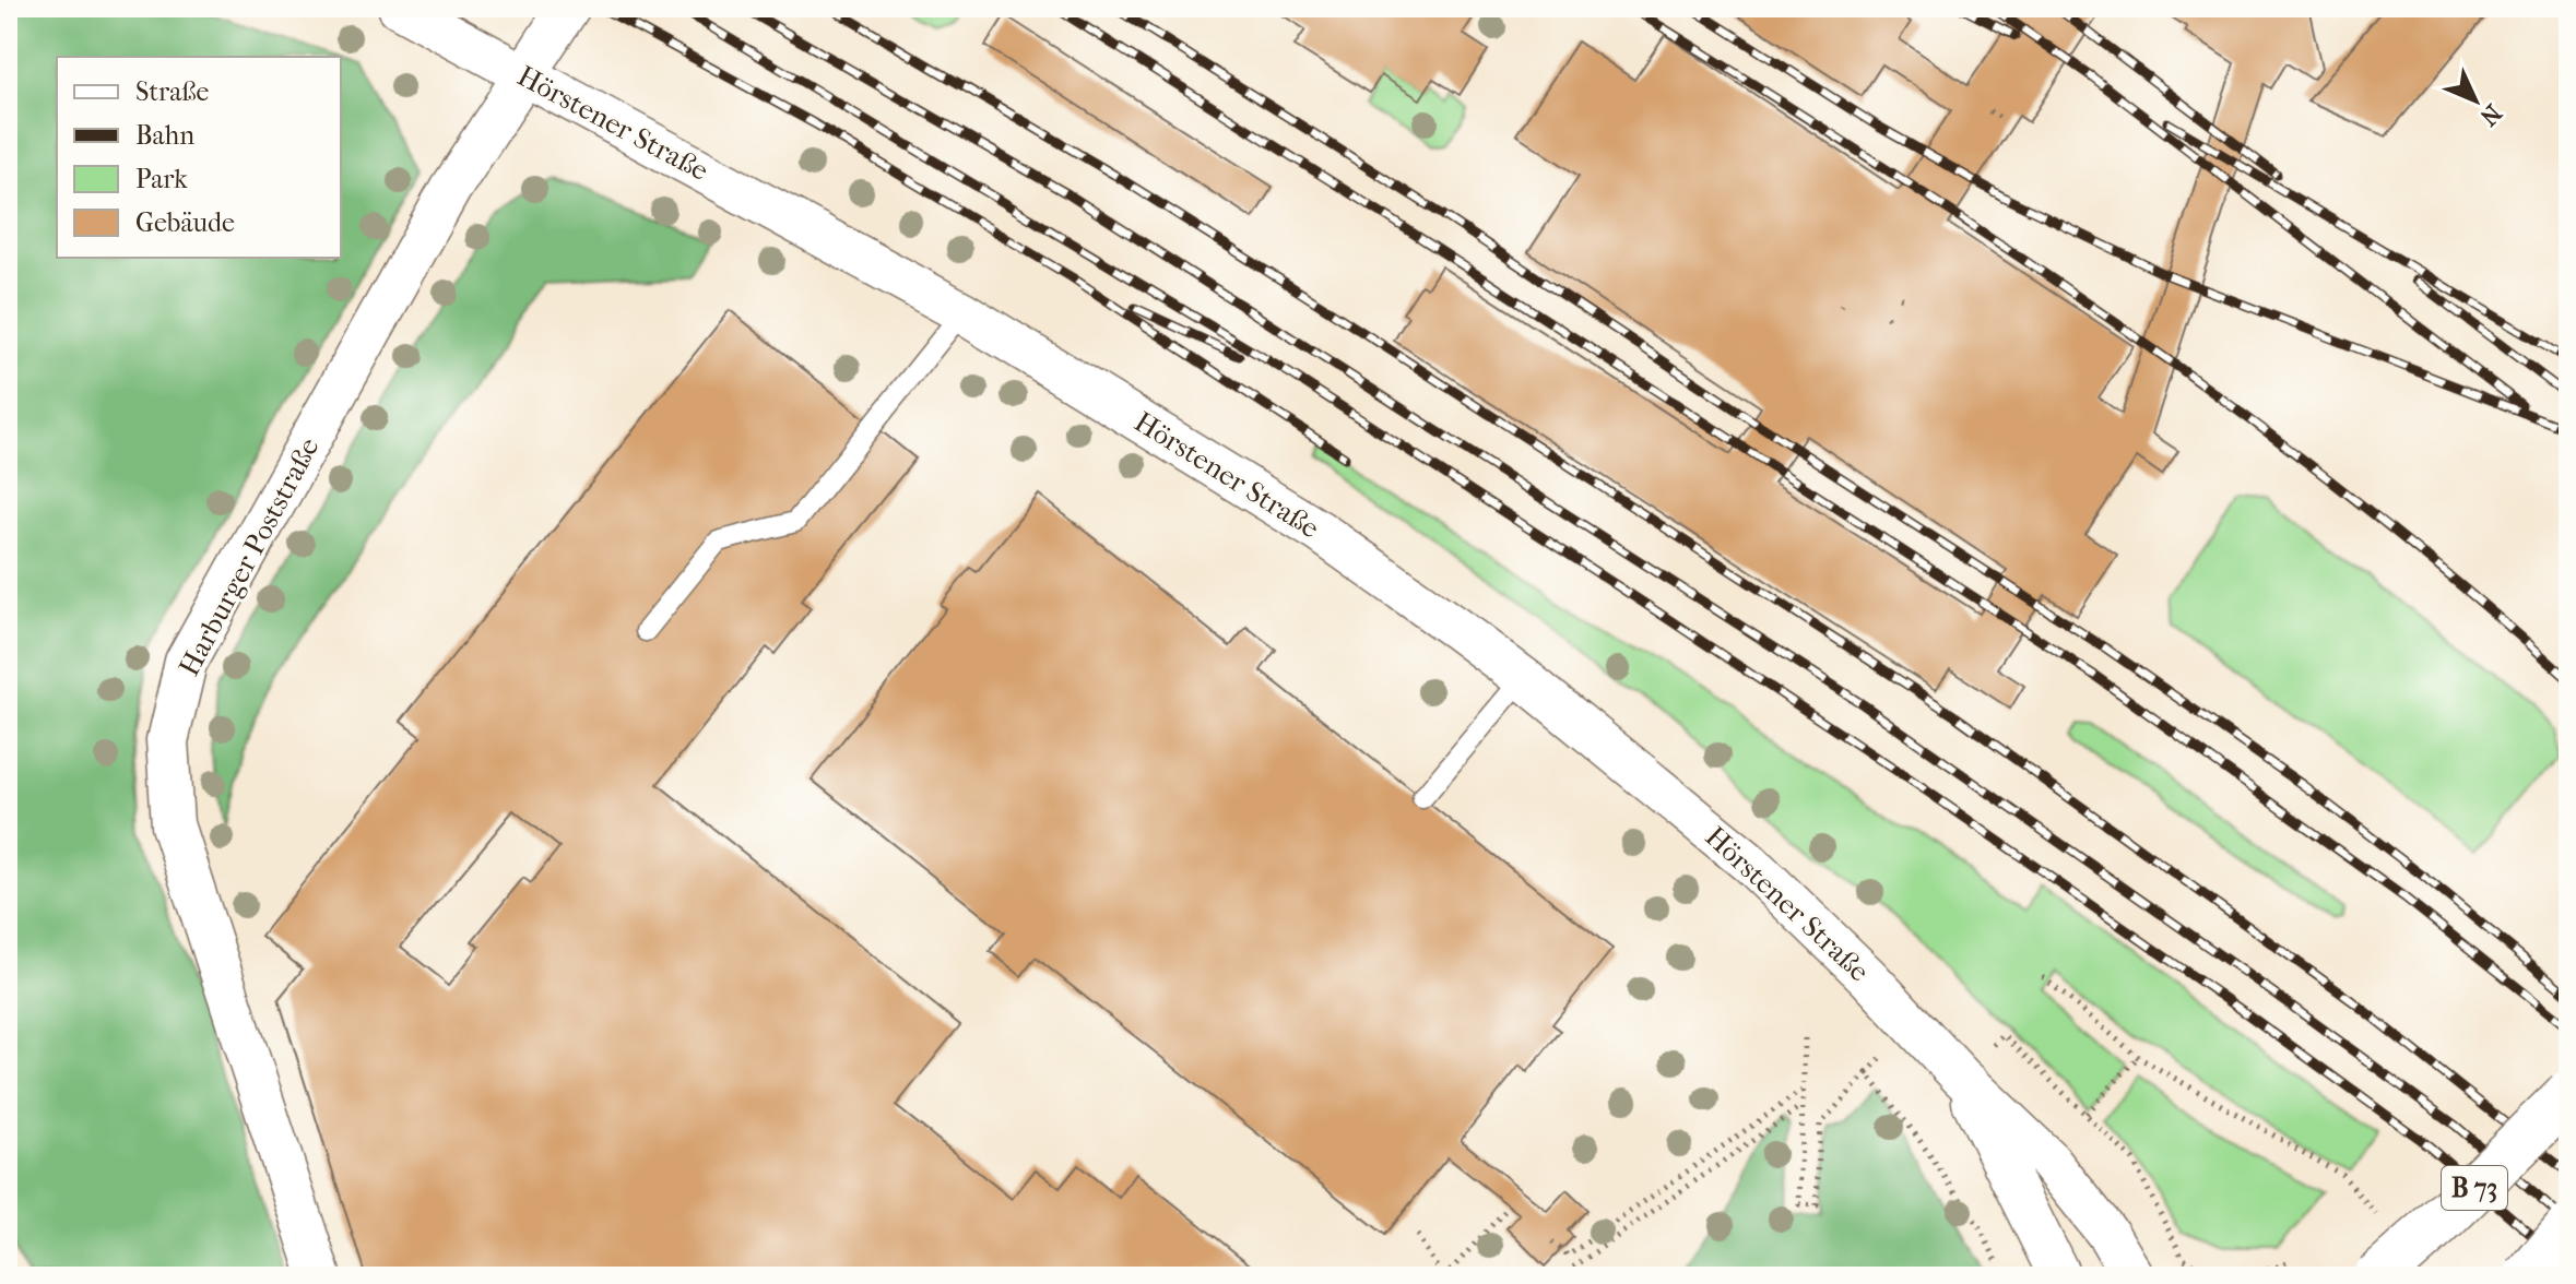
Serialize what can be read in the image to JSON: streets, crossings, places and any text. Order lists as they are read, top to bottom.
{
  "streets": {
    "main road": ["B 73"],
    "street": ["Hörstener Straße", "Harburger Poststraße"]
  },
  "crossings": [
    ["Hörstener Straße", "Harburger Poststraße"]
  ],
  "legend": [
    "Straße",
    "Bahn",
    "Park",
    "Gebäude"
  ],
  "north": "bottom right"
}
